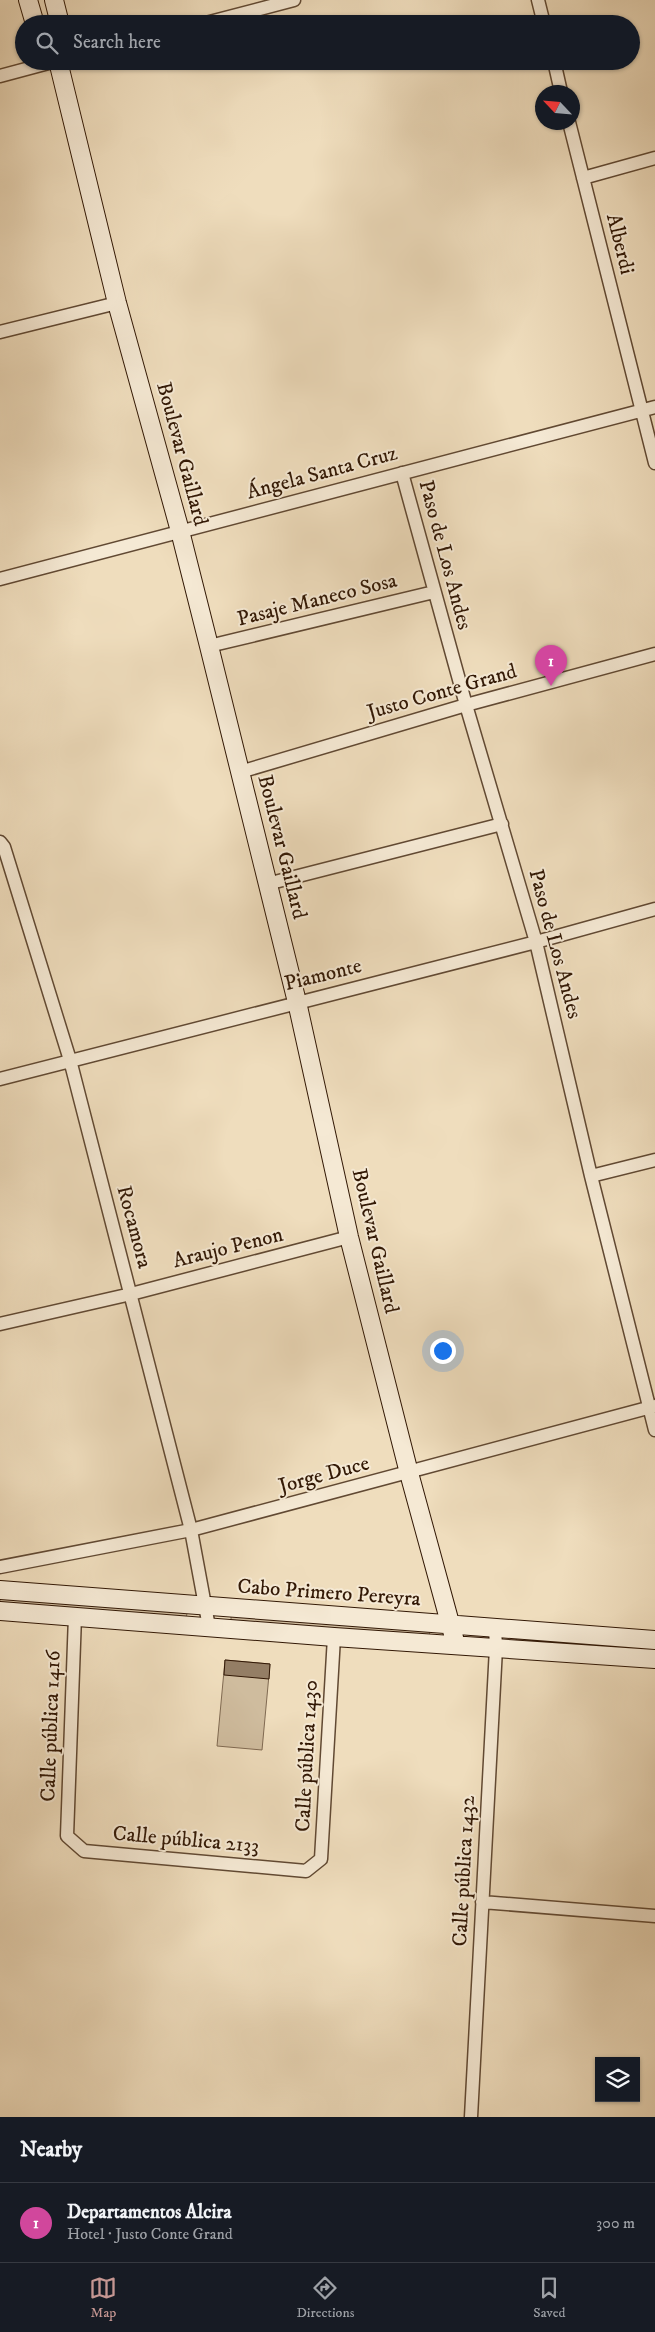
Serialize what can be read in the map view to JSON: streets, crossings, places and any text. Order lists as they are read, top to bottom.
{
  "streets": {
    "street": [
      "Alberdi",
      "Boulevar Gaillard",
      "Ángela Santa Cruz",
      "Paso de Los Andes",
      "Pasaje Maneco Sosa",
      "Justo Conte Grand",
      "Piamonte",
      "Rocamora",
      "Araujo Penon",
      "Jorge Duce",
      "Cabo Primero Pereyra",
      "Calle pública 1416",
      "Calle pública 1430",
      "Calle pública 2133",
      "Calle pública 1432"
    ]
  },
  "crossings": [
    ["Alberdi", "Ángela Santa Cruz"],
    ["Boulevar Gaillard", "Ángela Santa Cruz"],
    ["Boulevar Gaillard", "Pasaje Maneco Sosa"],
    ["Boulevar Gaillard", "Justo Conte Grand"],
    ["Boulevar Gaillard", "Piamonte"],
    ["Boulevar Gaillard", "Araujo Penon"],
    ["Boulevar Gaillard", "Jorge Duce"],
    ["Boulevar Gaillard", "Cabo Primero Pereyra"],
    ["Ángela Santa Cruz", "Paso de Los Andes"],
    ["Paso de Los Andes", "Pasaje Maneco Sosa"],
    ["Paso de Los Andes", "Justo Conte Grand"],
    ["Paso de Los Andes", "Piamonte"],
    ["Paso de Los Andes", "Jorge Duce"],
    ["Piamonte", "Rocamora"],
    ["Rocamora", "Araujo Penon"],
    ["Rocamora", "Jorge Duce"],
    ["Rocamora", "Cabo Primero Pereyra"],
    ["Cabo Primero Pereyra", "Calle pública 1416"],
    ["Cabo Primero Pereyra", "Calle pública 1430"],
    ["Cabo Primero Pereyra", "Calle pública 1432"],
    ["Calle pública 1416", "Calle pública 2133"],
    ["Calle pública 1430", "Calle pública 2133"]
  ],
  "north": "top left",
  "page": {
    "search": "Search here",
    "pins": "1",
    "heading": "Nearby",
    "list": [
      {
        "mark": "1",
        "name": "Departamentos Alcira",
        "note": "Hotel · Justo Conte Grand",
        "value": "300 m"
      }
    ],
    "nav": ["Map", "Directions", "Saved"]
  }
}
